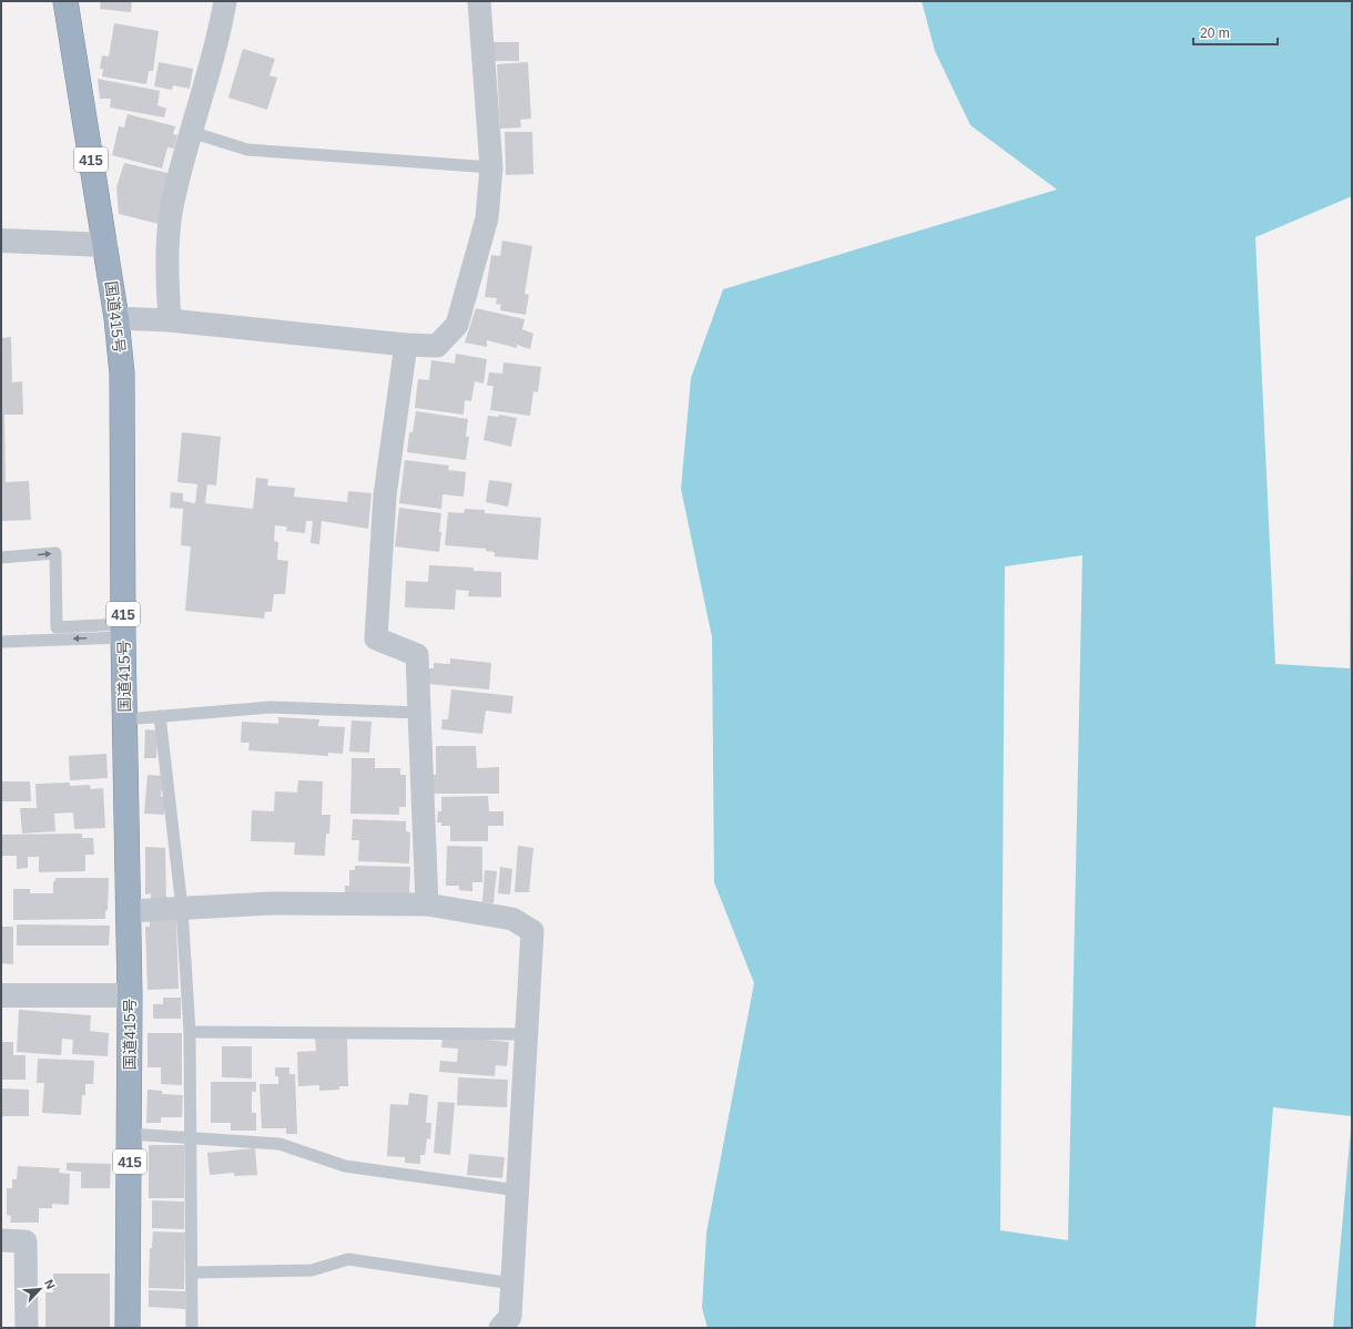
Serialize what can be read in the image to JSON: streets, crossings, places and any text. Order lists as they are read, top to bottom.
{
  "streets": {
    "highway": ["415", "国道415号"]
  },
  "scale_bar": "20 m",
  "north": "top right"
}
